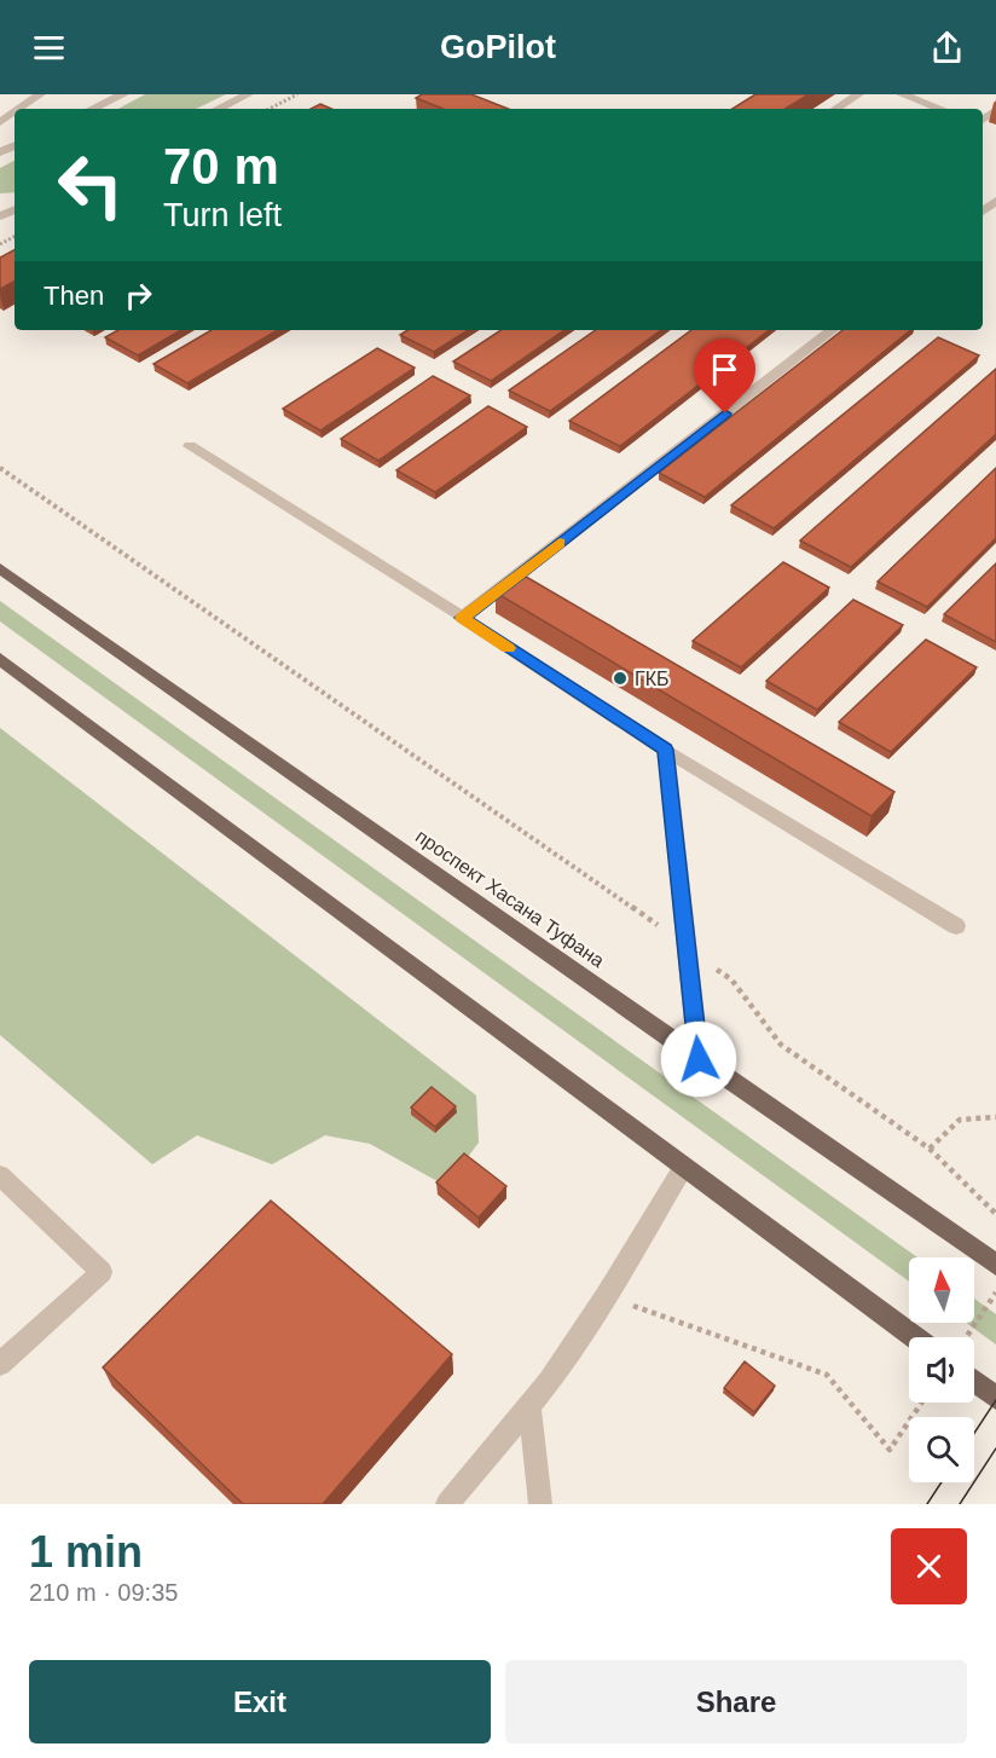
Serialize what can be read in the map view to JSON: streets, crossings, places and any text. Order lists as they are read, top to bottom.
{
  "streets": {
    "main road": ["проспект Хасана Туфана"]
  },
  "places": ["ГКБ"],
  "north": "top",
  "page": {
    "header": "GoPilot",
    "turn": ["70 m", "Turn left"],
    "then": "Then",
    "heading": ["1 min", "210 m · 09:35"],
    "buttons": ["Exit", "Share"]
  }
}
